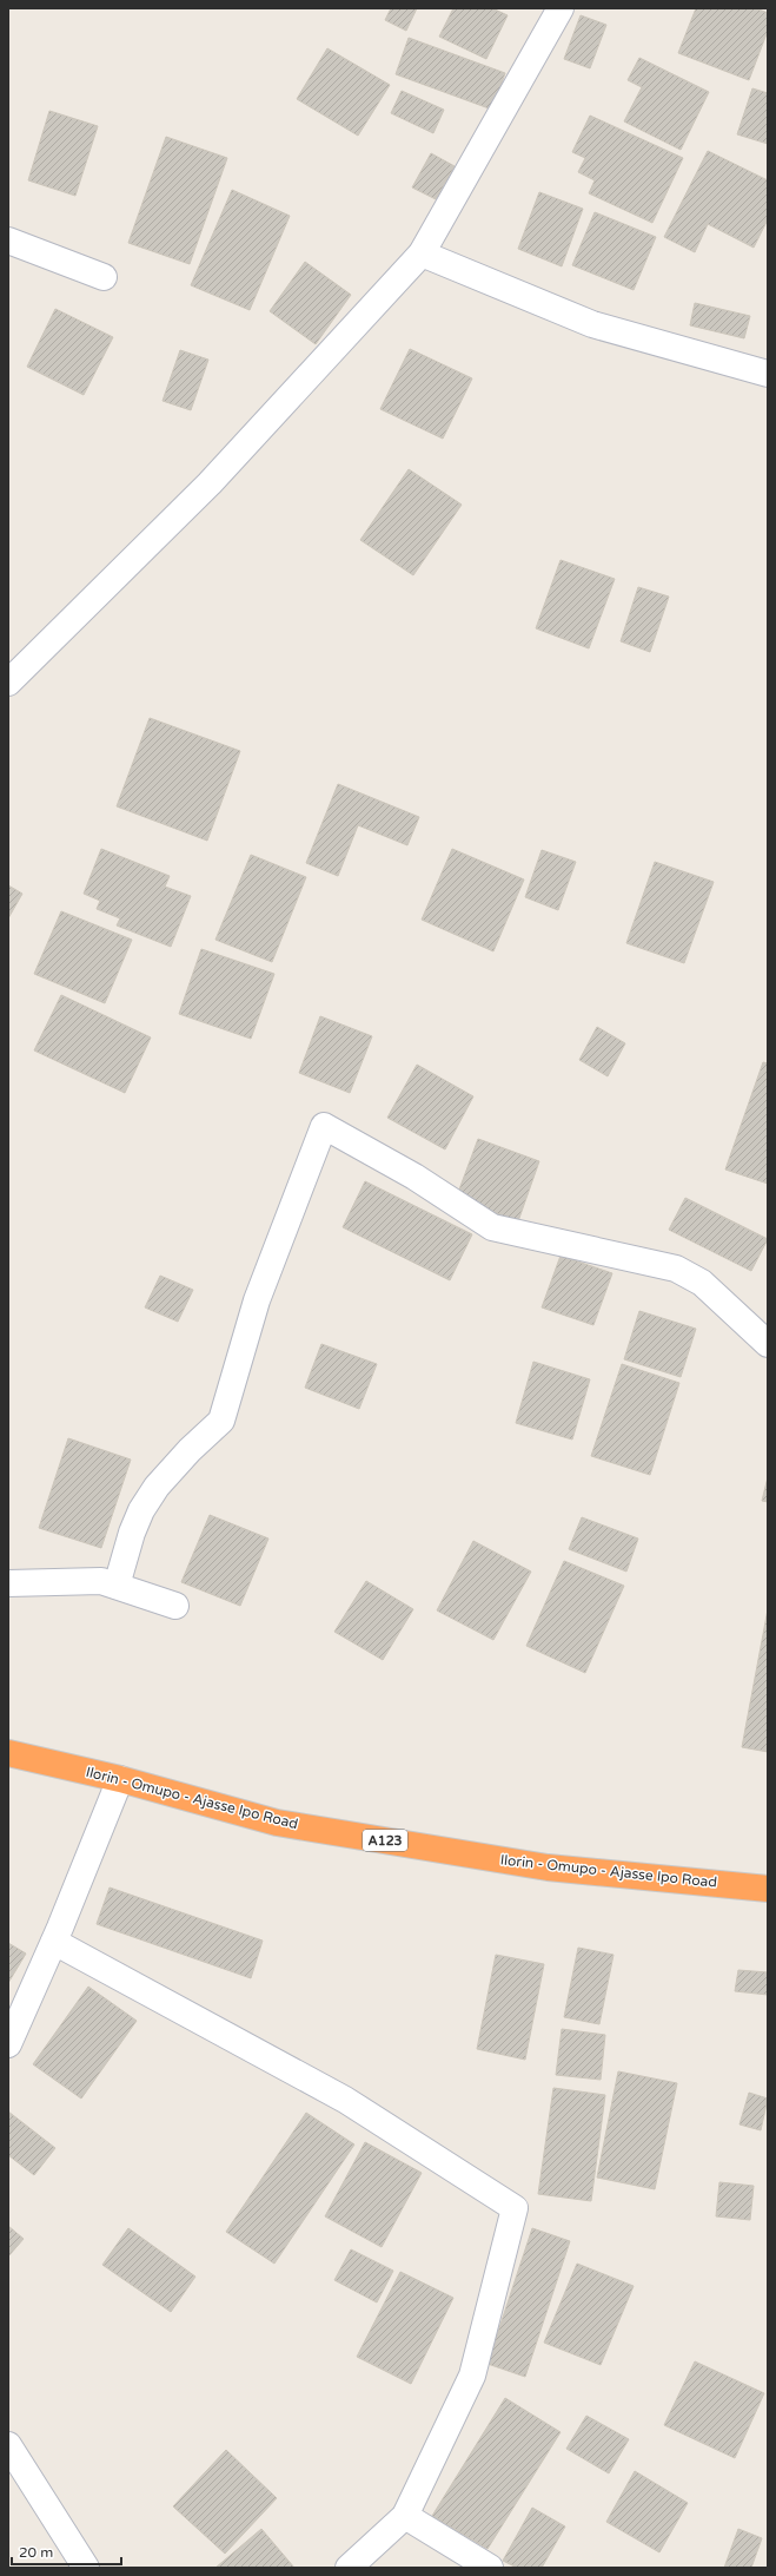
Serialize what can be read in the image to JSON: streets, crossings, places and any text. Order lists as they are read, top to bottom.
{
  "streets": {
    "highway": ["Ilorin - Omupo - Ajasse Ipo Road", "A123"]
  },
  "scale_bar": "20 m"
}
